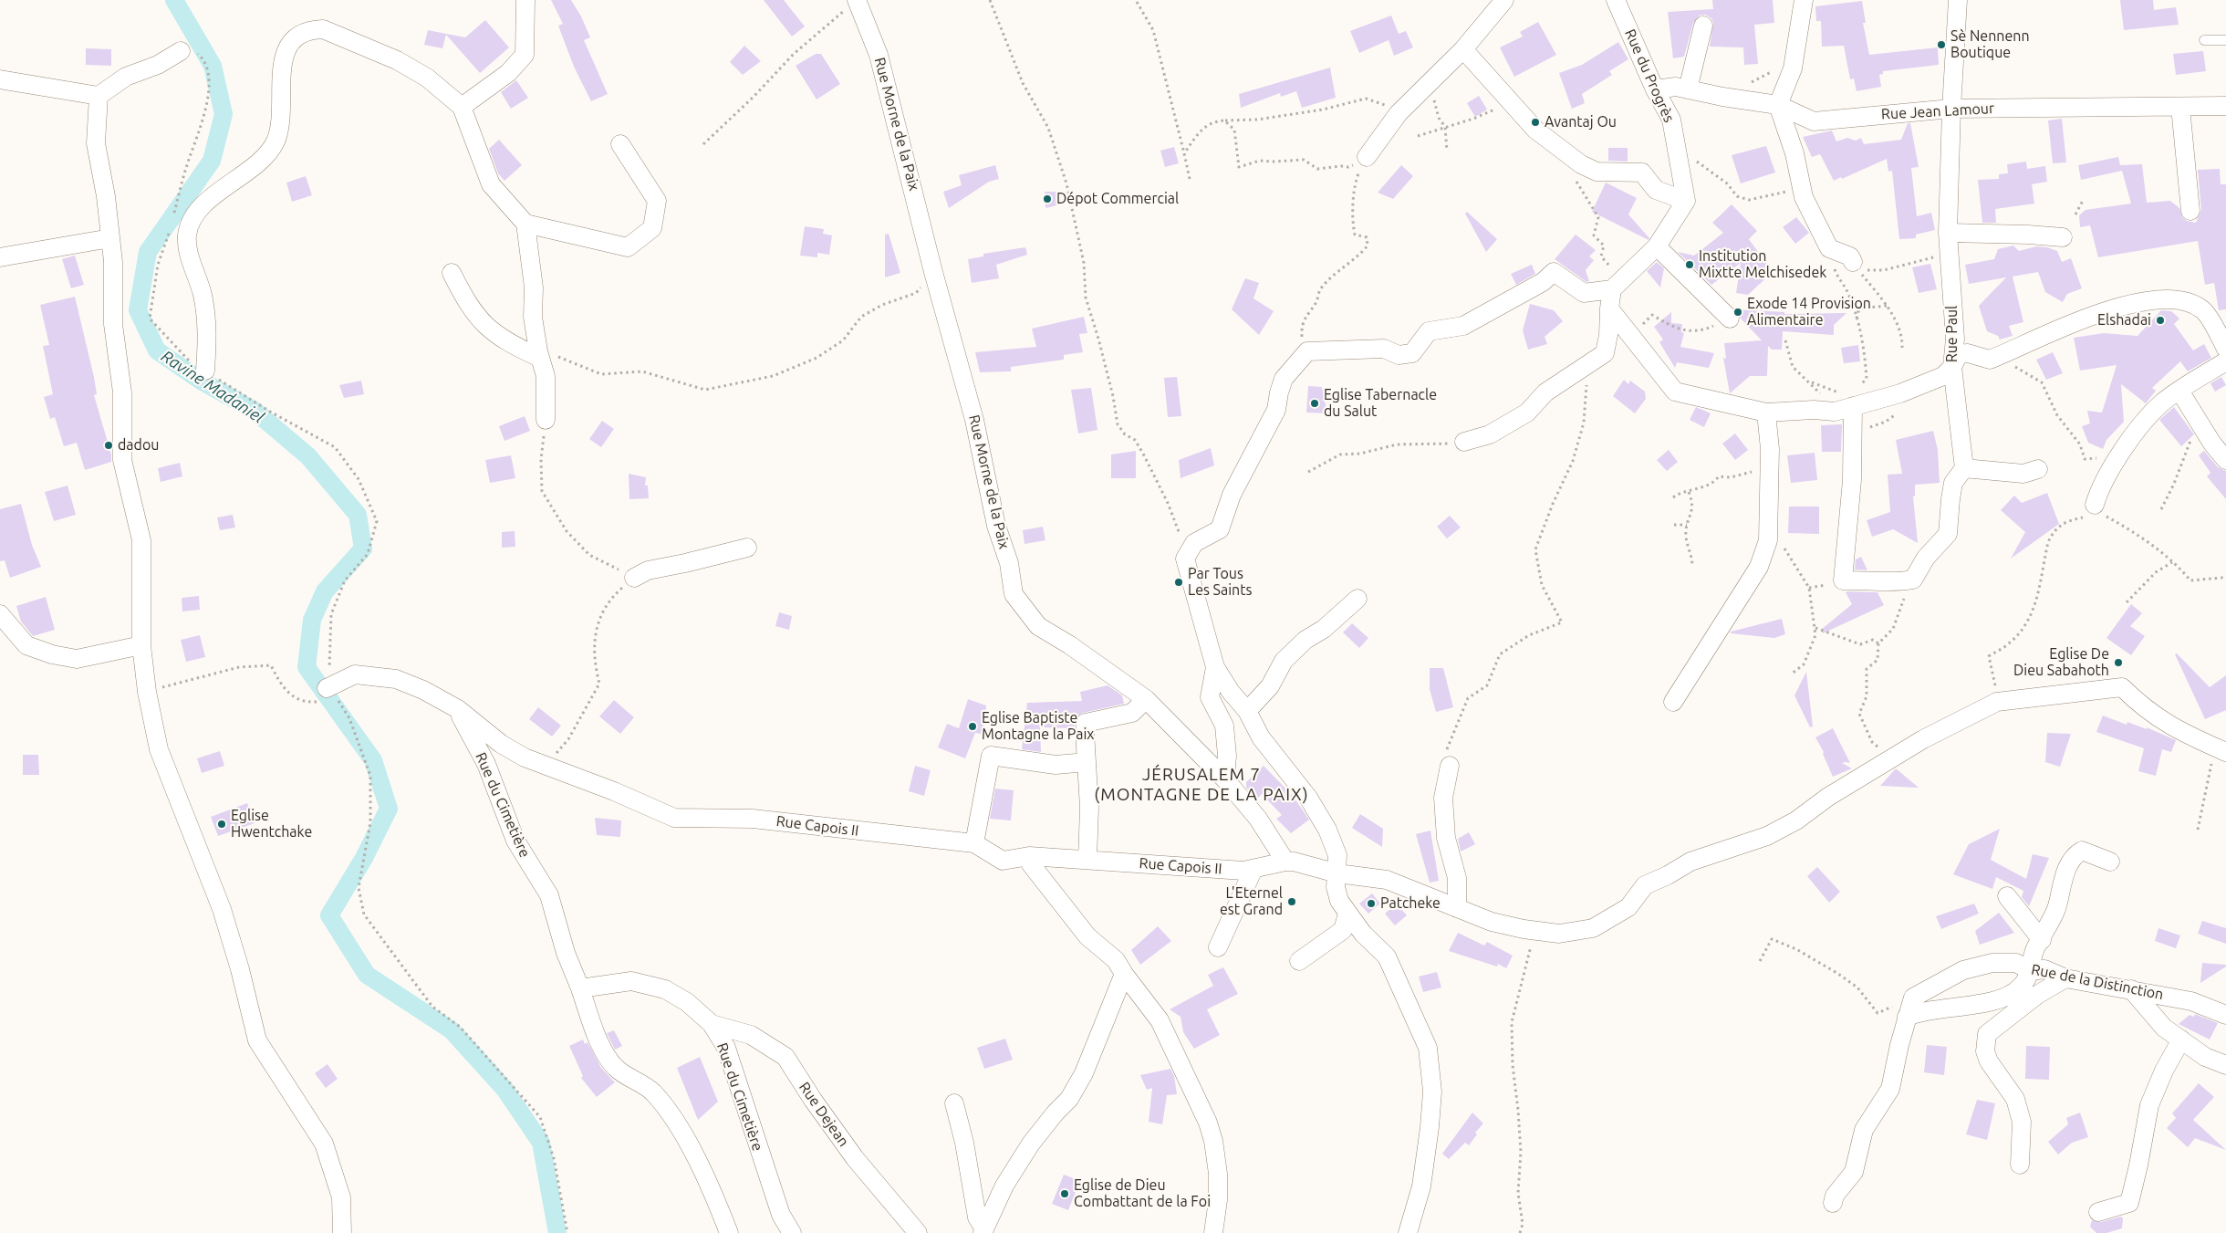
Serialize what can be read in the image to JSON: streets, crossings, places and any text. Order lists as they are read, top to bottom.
{
  "streets": {
    "street": [
      "Rue du Progrès",
      "Rue Jean Lamour",
      "Rue Morne de la Paix",
      "Rue Paul",
      "Rue du Cimetière",
      "Rue Capois II",
      "Rue de la Distinction",
      "Rue Dejean"
    ]
  },
  "crossings": [
    ["Rue du Progrès", "Rue Jean Lamour"],
    ["Rue Jean Lamour", "Rue Paul"],
    ["Rue Morne de la Paix", "Rue Capois II"],
    ["Rue du Cimetière", "Rue Capois II"],
    ["Rue du Cimetière", "Rue Dejean"]
  ],
  "districts": ["JÉRUSALEM 7 (MONTAGNE DE LA PAIX)"],
  "water": ["Ravine Madaniel"],
  "places": [
    "Sè Nennenn Boutique",
    "Avantaj Ou",
    "Dépot Commercial",
    "Institution Mixtte Melchisedek",
    "Exode 14 Provision Alimentaire",
    "Elshadai",
    "Eglise Tabernacle du Salut",
    "dadou",
    "Par Tous Les Saints",
    "Eglise De Dieu Sabahoth",
    "Eglise Baptiste Montagne la Paix",
    "Eglise Hwentchake",
    "L'Eternel est Grand",
    "Patcheke",
    "Eglise de Dieu Combattant de la Foi"
  ]
}
